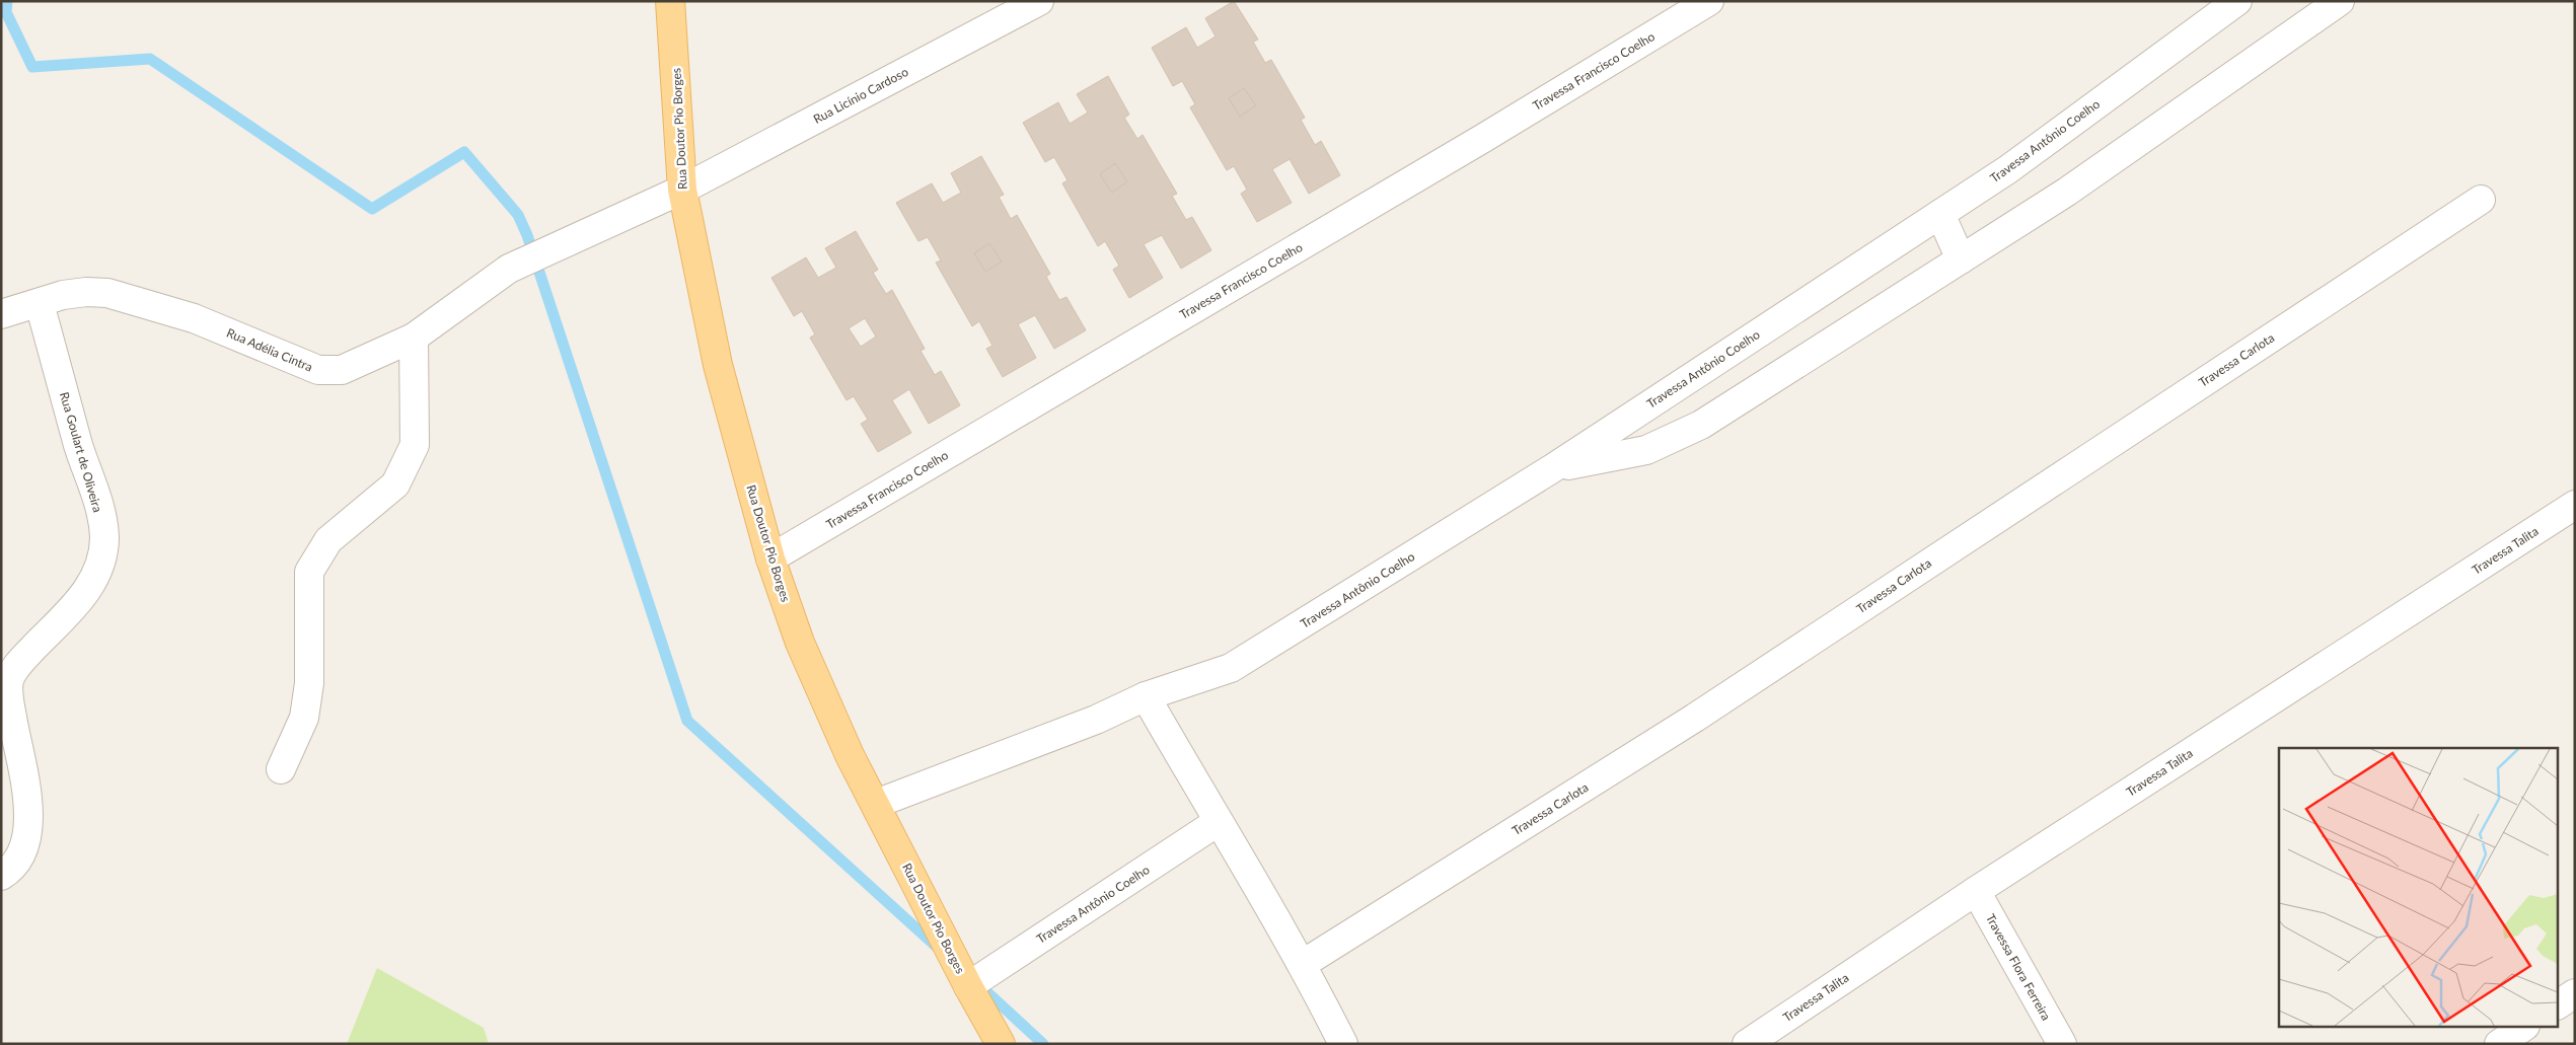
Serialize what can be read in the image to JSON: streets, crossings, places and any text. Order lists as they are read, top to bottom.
{
  "streets": {
    "main road": ["Rua Doutor Pio Borges"],
    "street": [
      "Travessa Francisco Coelho",
      "Rua Licínio Cardoso",
      "Travessa Antônio Coelho",
      "Rua Adélia Cintra",
      "Travessa Carlota",
      "Rua Goulart de Oliveira",
      "Travessa Talita",
      "Travessa Flora Ferreira"
    ]
  },
  "crossings": [
    ["Travessa Francisco Coelho", "Rua Doutor Pio Borges"],
    ["Rua Licínio Cardoso", "Rua Doutor Pio Borges"],
    ["Rua Licínio Cardoso", "Rua Adélia Cintra"],
    ["Rua Doutor Pio Borges", "Travessa Antônio Coelho"],
    ["Rua Doutor Pio Borges", "Rua Adélia Cintra"],
    ["Rua Adélia Cintra", "Rua Goulart de Oliveira"],
    ["Travessa Talita", "Travessa Flora Ferreira"]
  ]
}
